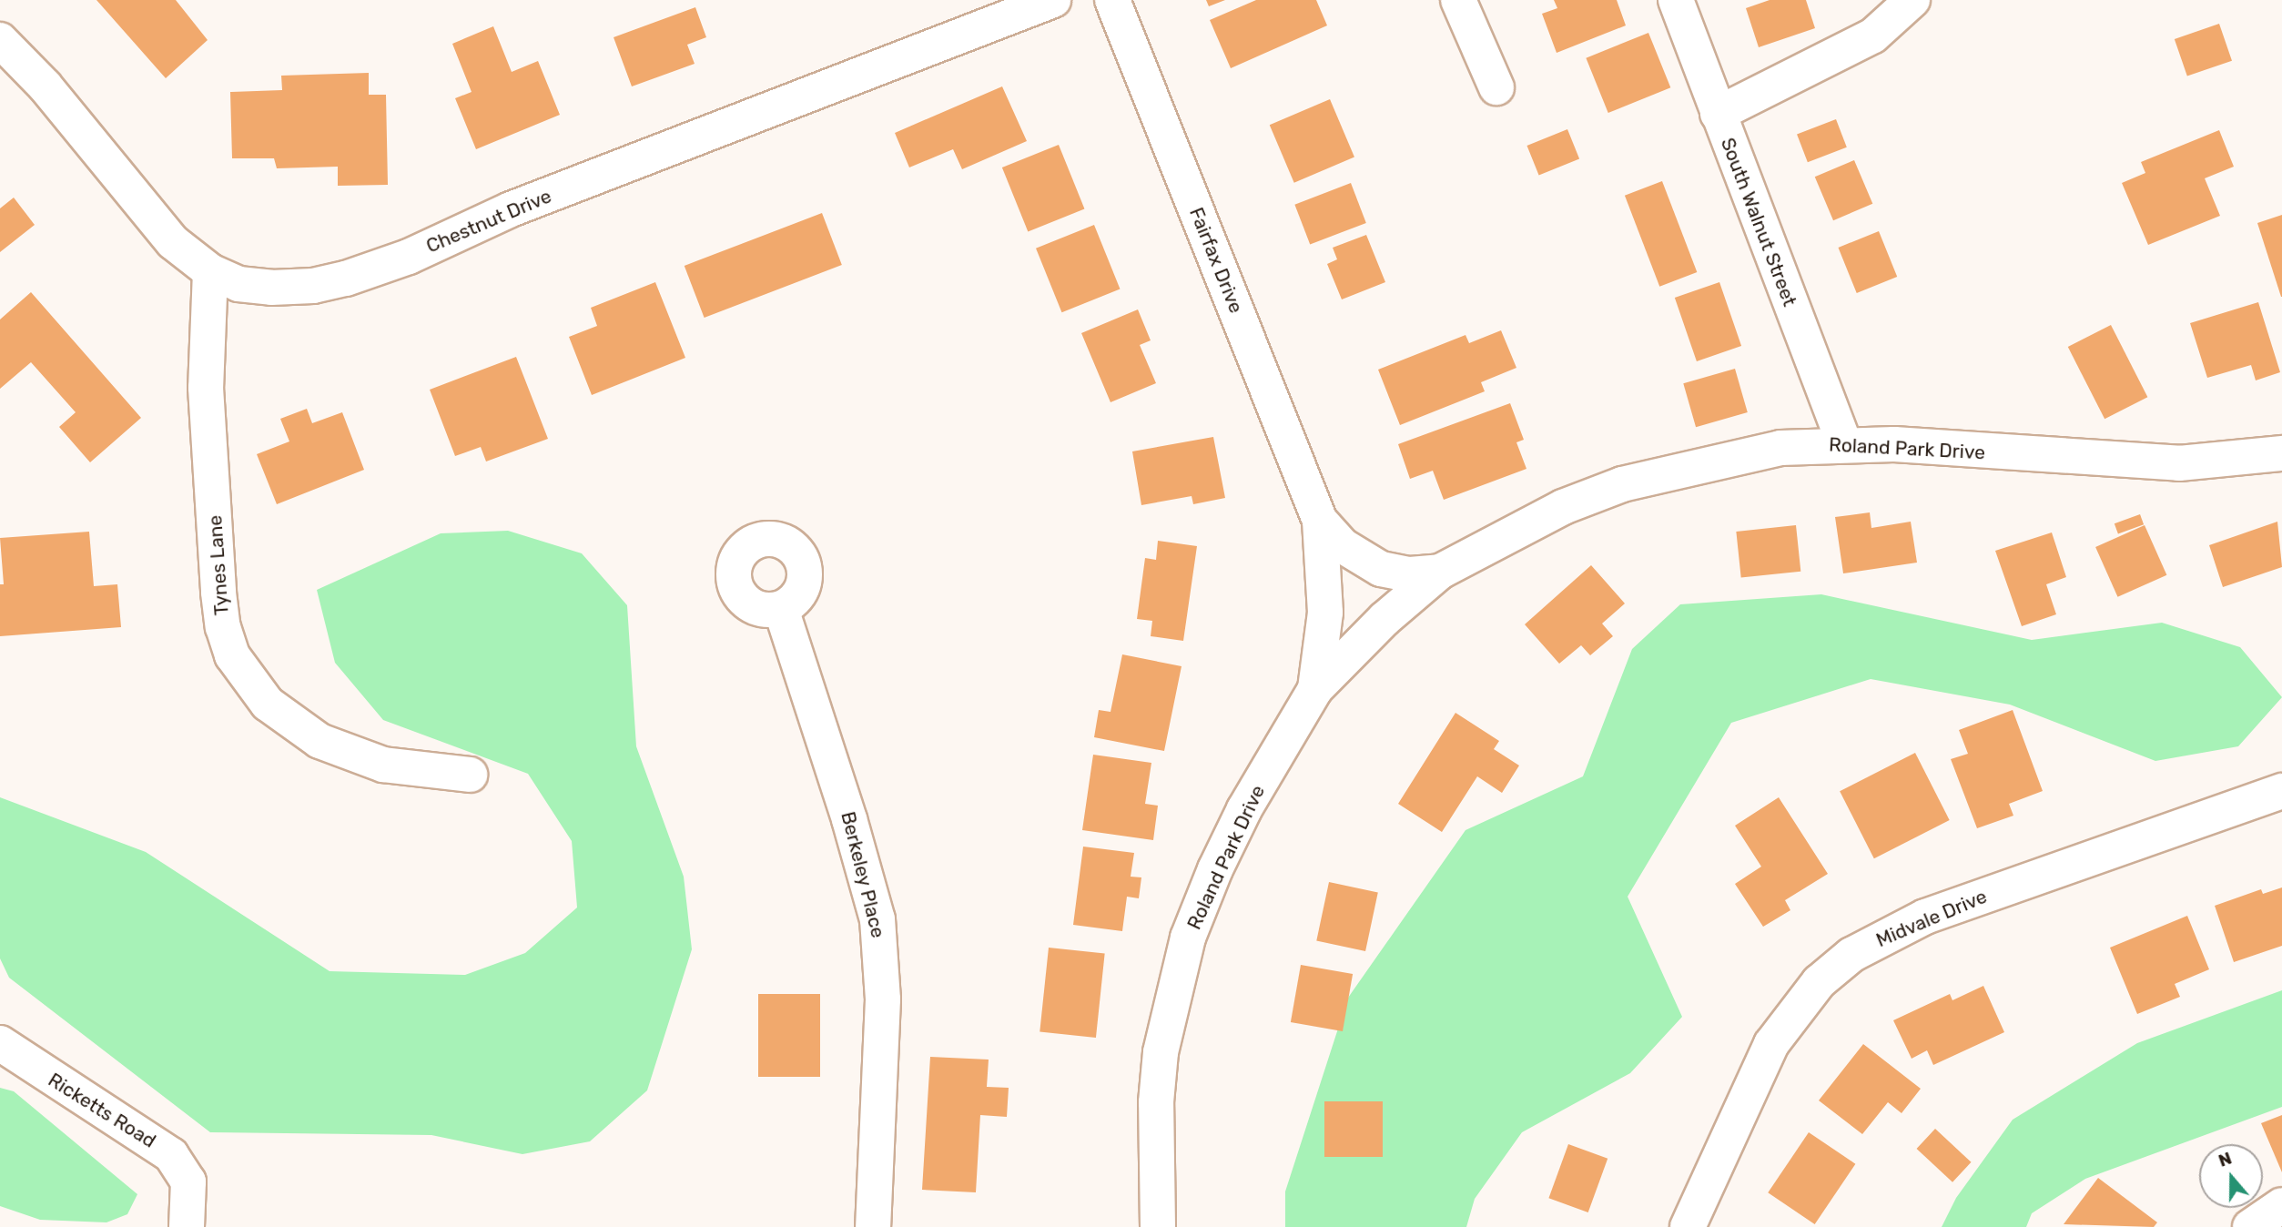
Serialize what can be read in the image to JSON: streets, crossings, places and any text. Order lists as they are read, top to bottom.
{
  "streets": {
    "street": [
      "Chestnut Drive",
      "South Walnut Street",
      "Fairfax Drive",
      "Roland Park Drive",
      "Tynes Lane",
      "Berkeley Place",
      "Midvale Drive",
      "Ricketts Road"
    ]
  },
  "crossings": [
    ["Chestnut Drive", "Tynes Lane"],
    ["South Walnut Street", "Roland Park Drive"],
    ["Fairfax Drive", "Roland Park Drive"]
  ],
  "north": "top"
}
